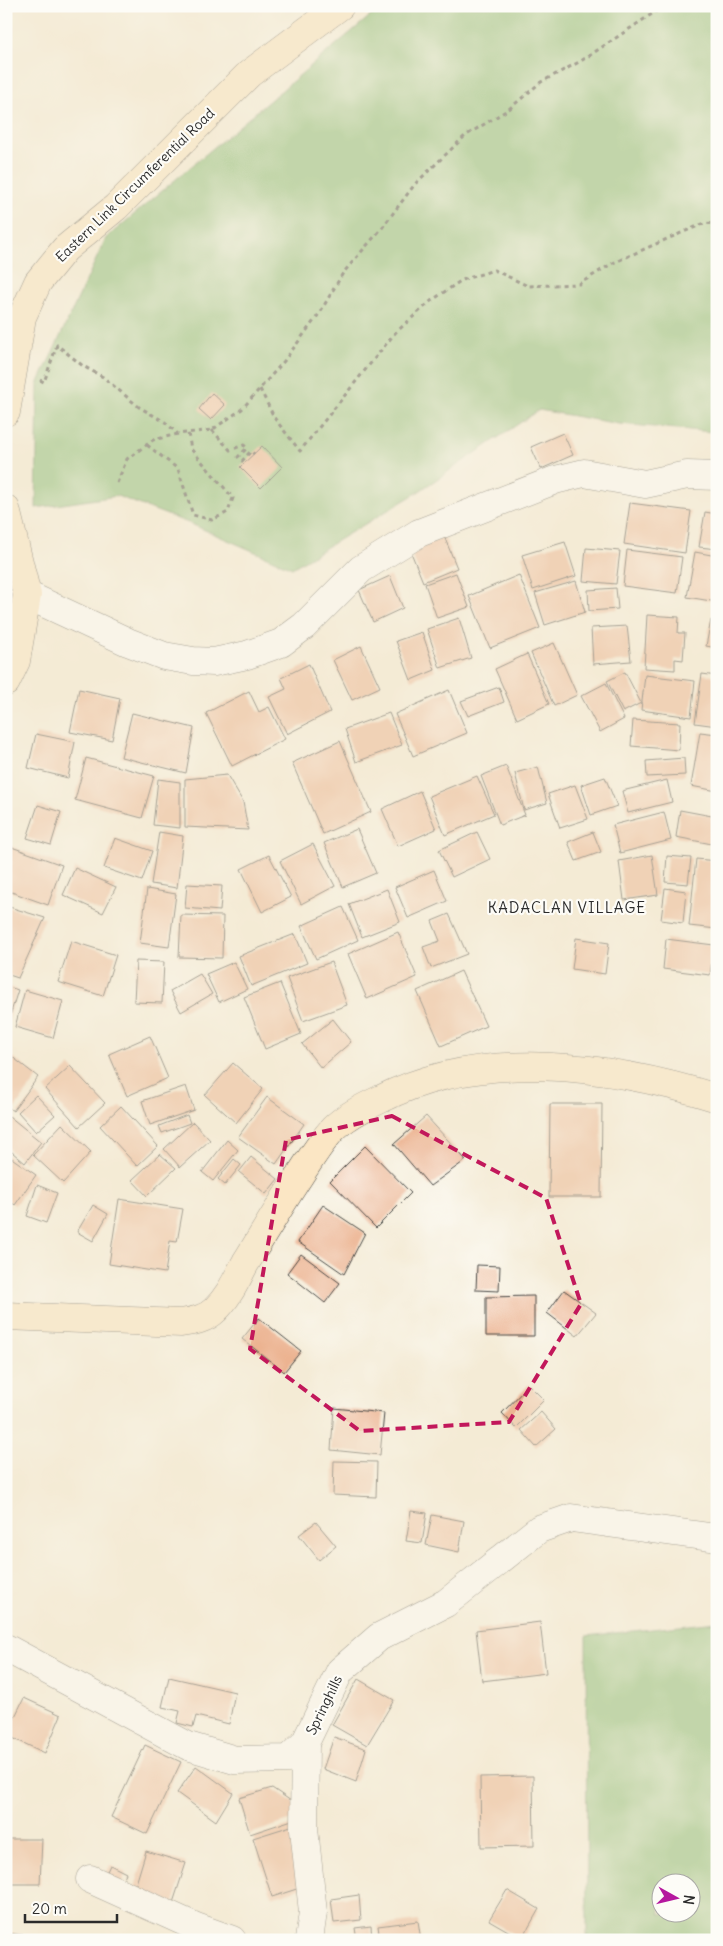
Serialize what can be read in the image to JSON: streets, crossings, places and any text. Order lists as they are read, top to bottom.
{
  "streets": {
    "main road": ["Eastern Link Circumferential Road"],
    "street": ["Springhills"]
  },
  "districts": ["KADACLAN VILLAGE"],
  "scale_bar": "20 m",
  "north": "right"
}
